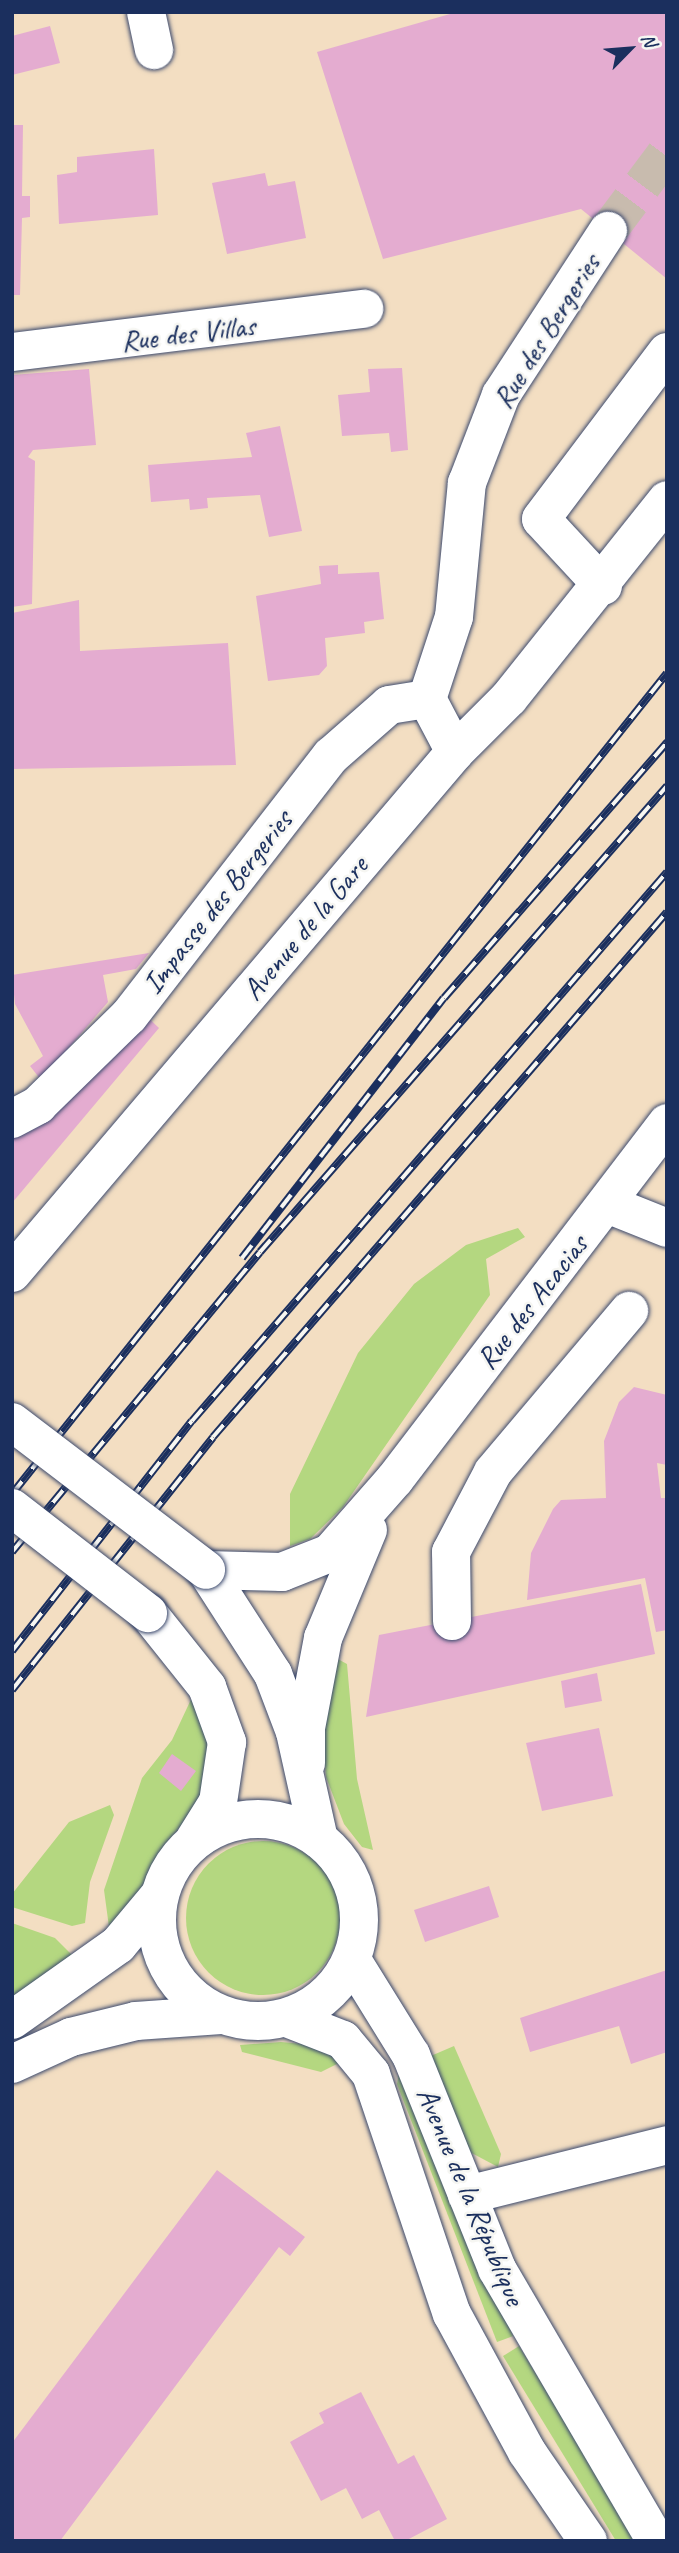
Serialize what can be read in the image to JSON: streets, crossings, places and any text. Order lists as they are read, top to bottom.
{
  "streets": {
    "street": [
      "Rue des Bergeries",
      "Rue des Villas",
      "Impasse des Bergeries",
      "Avenue de la Gare",
      "Rue des Acacias",
      "Avenue de la République"
    ]
  },
  "crossings": [
    ["Rue des Bergeries", "Impasse des Bergeries"]
  ],
  "north": "top right"
}
